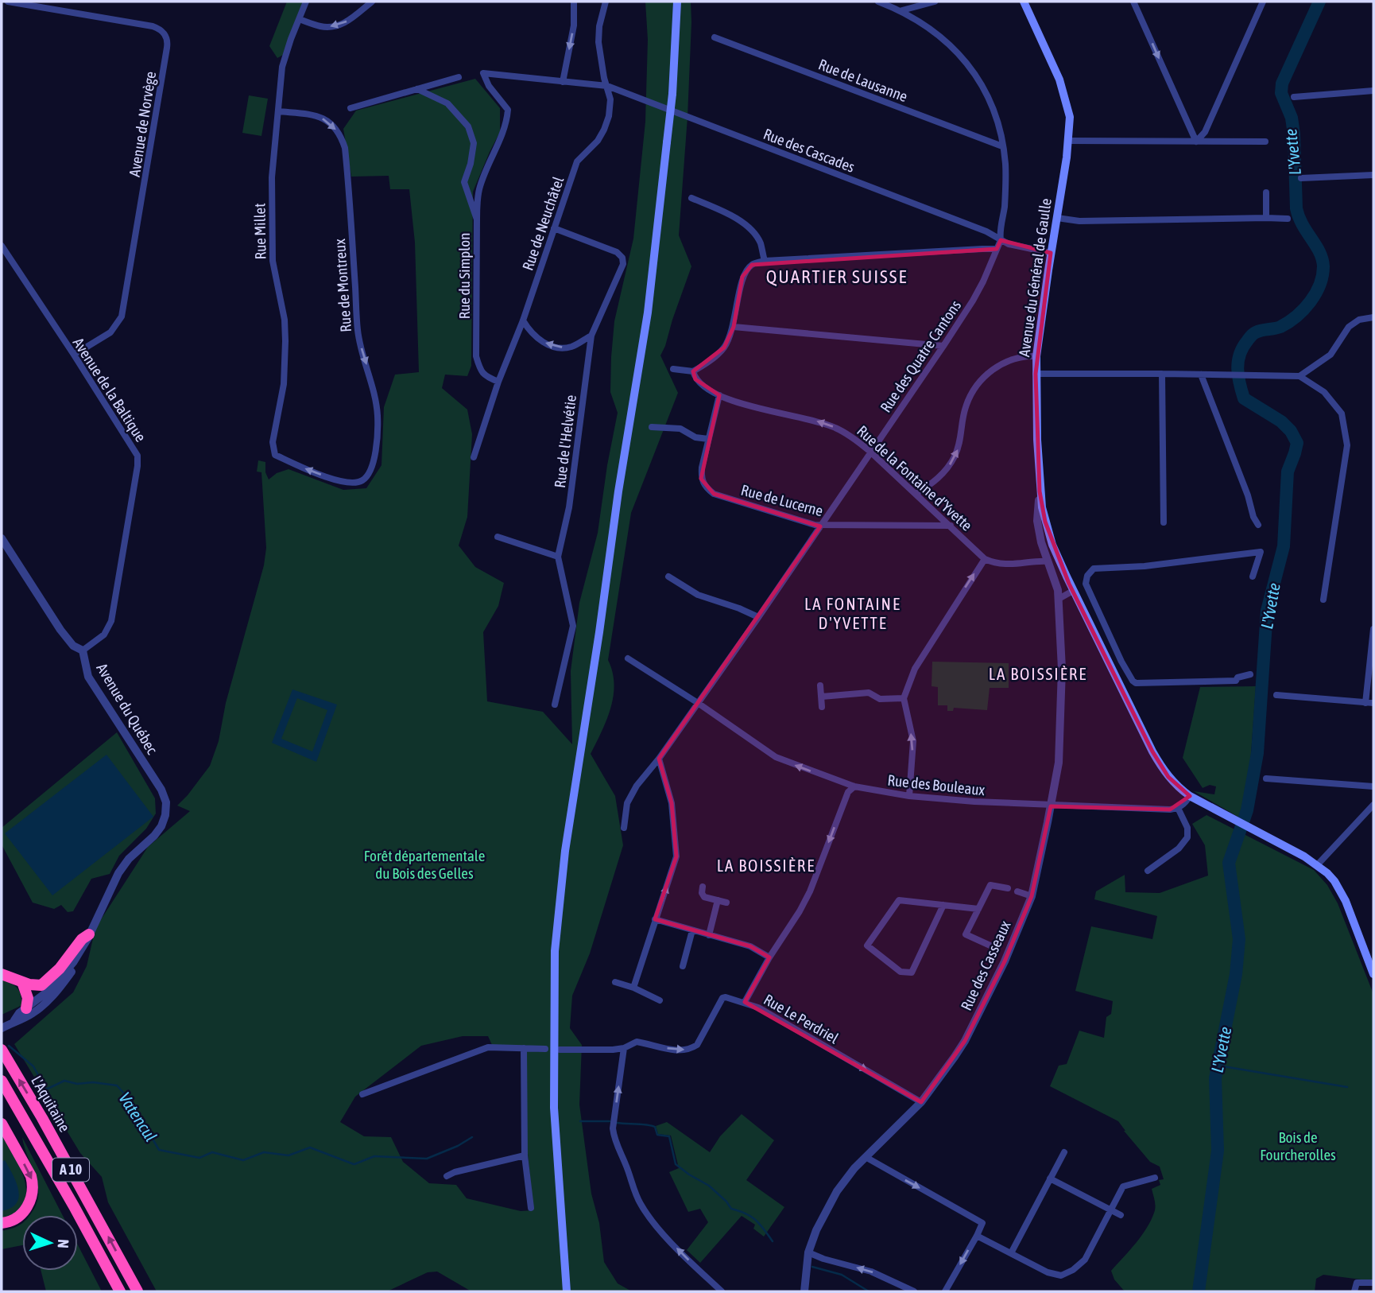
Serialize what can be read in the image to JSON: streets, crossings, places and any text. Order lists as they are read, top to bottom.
{
  "streets": {
    "highway": ["L'Aquitaine", "A 10"],
    "main road": ["Avenue du Général de Gaulle"],
    "street": [
      "Rue de Lausanne",
      "Avenue de Norvège",
      "Rue des Cascades",
      "Rue de Neuchâtel",
      "Rue Millet",
      "Rue du Simplon",
      "Rue de Montreux",
      "Rue des Quatre Cantons",
      "Avenue de la Baltique",
      "Rue de l'Helvétie",
      "Rue de la Fontaine d’Yvette",
      "Rue de Lucerne",
      "Avenue du Québec",
      "Rue des Bouleaux",
      "Rue des Casseaux",
      "Rue Le Perdriel"
    ]
  },
  "crossings": [
    ["Rue de Lausanne", "Rue des Quatre Cantons"],
    ["Avenue de Norvège", "Avenue de la Baltique"],
    ["Rue des Cascades", "Rue de Neuchâtel"],
    ["Rue des Cascades", "Rue du Simplon"],
    ["Rue des Cascades", "Avenue du Général de Gaulle"],
    ["Rue des Cascades", "Rue des Quatre Cantons"],
    ["Rue de Neuchâtel", "Rue du Simplon"],
    ["Rue de Neuchâtel", "Rue de l'Helvétie"],
    ["Rue Millet", "Rue de Montreux"],
    ["Avenue du Général de Gaulle", "Rue des Casseaux"],
    ["Rue des Quatre Cantons", "Rue de la Fontaine d’Yvette"],
    ["Rue des Quatre Cantons", "Rue de Lucerne"],
    ["Rue des Quatre Cantons", "Rue des Bouleaux"],
    ["Avenue de la Baltique", "Avenue du Québec"],
    ["Rue de la Fontaine d’Yvette", "Rue de Lucerne"],
    ["Rue des Bouleaux", "Rue des Casseaux"],
    ["Rue des Casseaux", "Rue Le Perdriel"]
  ],
  "one_way": ["Rue de la Fontaine d’Yvette", "Rue Le Perdriel"],
  "districts": [
    "QUARTIER SUISSE",
    "LA FONTAINE D'YVETTE",
    "LA BOISSIÈRE",
    "LA BOISSIÈRE"
  ],
  "water": ["L'Yvette", "Vatencul"],
  "parks": ["Forêt départementale du Bois des Gelles", "Bois de Fourcherolles"],
  "north": "right"
}
